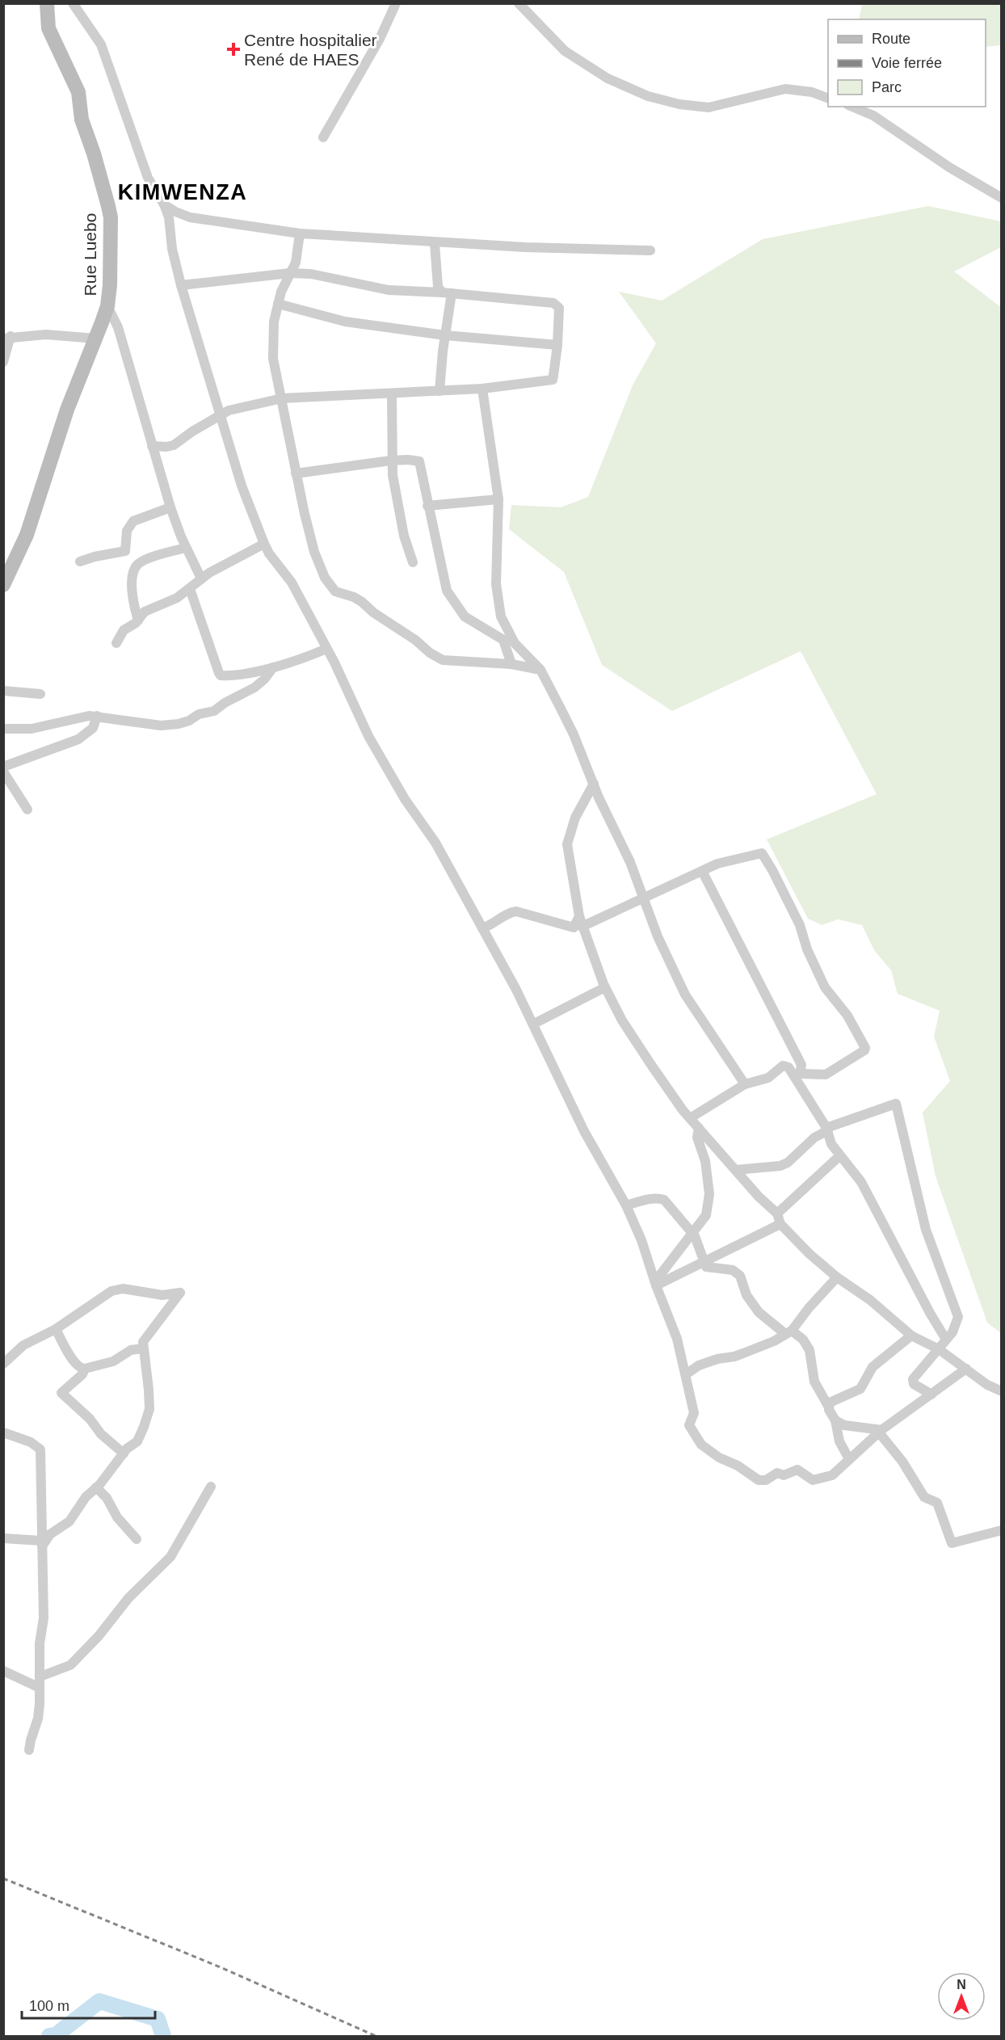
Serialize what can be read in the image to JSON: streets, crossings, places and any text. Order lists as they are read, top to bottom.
{
  "streets": {
    "street": ["Rue Luebo"]
  },
  "districts": ["KIMWENZA"],
  "places": {
    "health": ["Centre hospitalier René de HAES"]
  },
  "legend": ["Route", "Voie ferrée", "Parc"],
  "scale_bar": "100 m",
  "north": "top"
}
